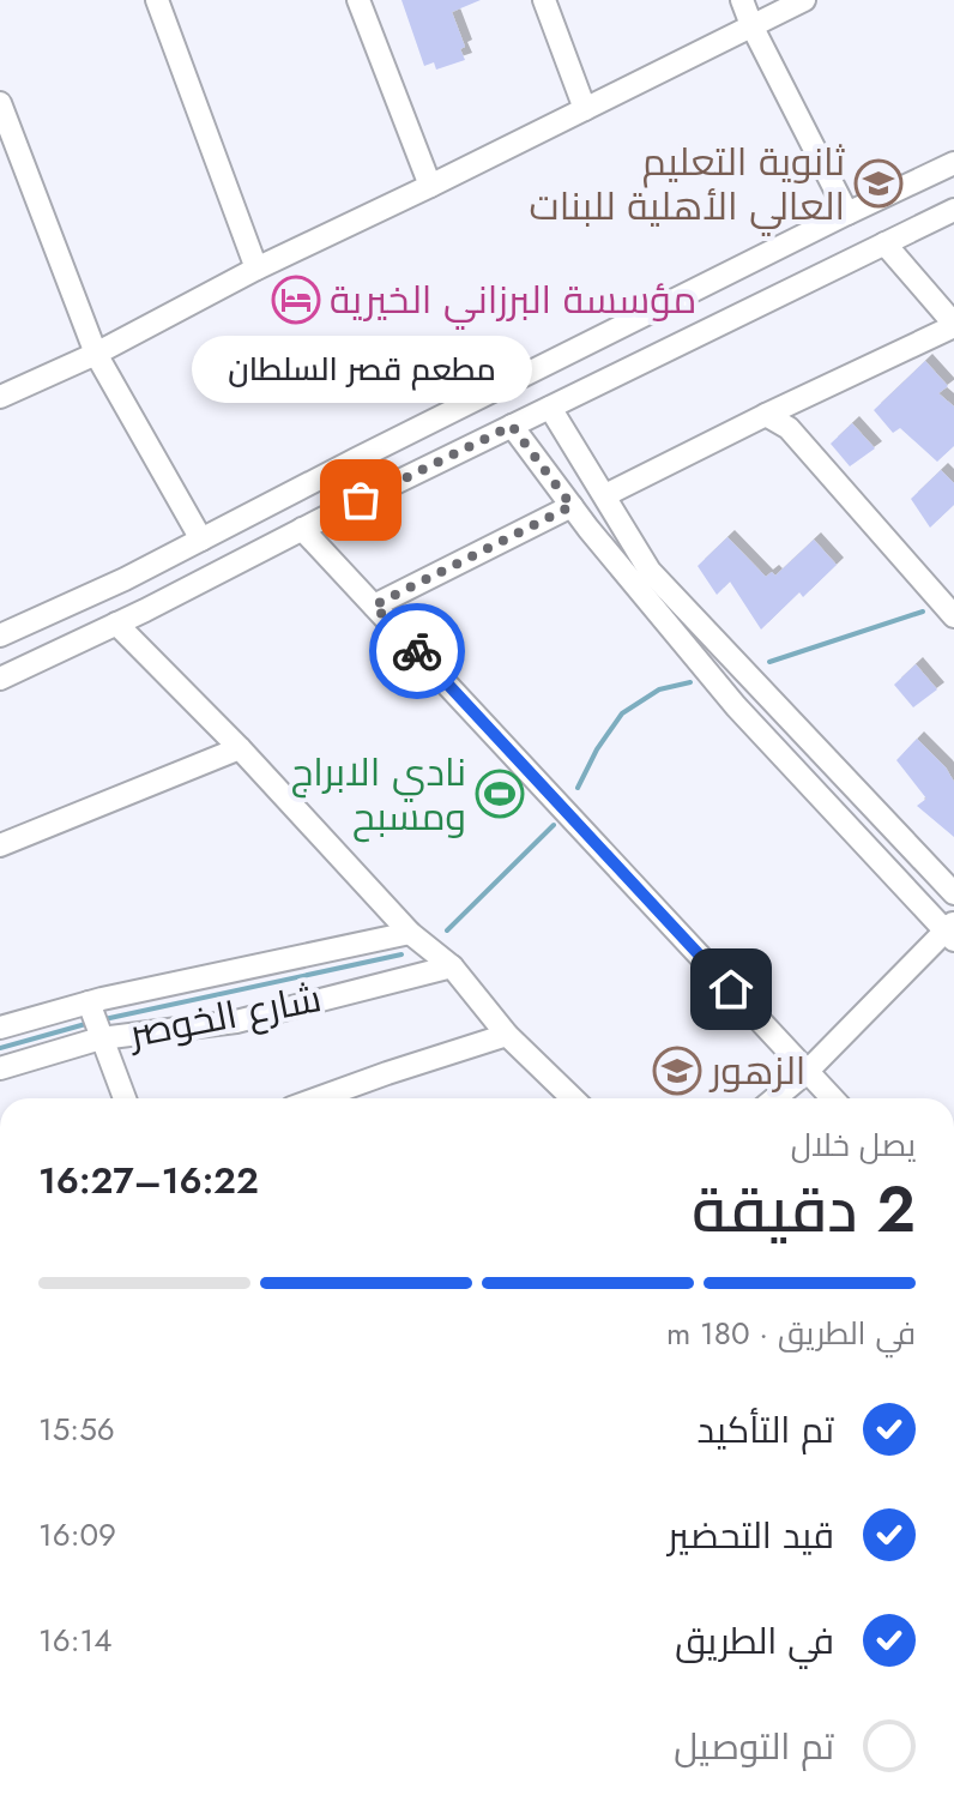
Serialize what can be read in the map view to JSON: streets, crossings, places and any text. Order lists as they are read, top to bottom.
{
  "streets": {
    "street": ["شارع الخوصر"]
  },
  "places": {
    "school or university": ["ثانوية التعليم العالي الأهلية للبنات", "الزهور"],
    "hotel": ["مؤسسة البرزاني الخيرية"],
    "other": ["مطعم قصر السلطان"],
    "sports": ["نادي الابراج ومسبح"]
  },
  "page": {
    "bubble": "مطعم قصر السلطان",
    "heading": ["2 دقيقة", "يصل خلال", "16:22–16:27"],
    "bar": "في الطريق · 180 m",
    "list": [
      ["تم التأكيد", "15:56"],
      ["قيد التحضير", "16:09"],
      ["في الطريق", "16:14"],
      "تم التوصيل"
    ]
  }
}
